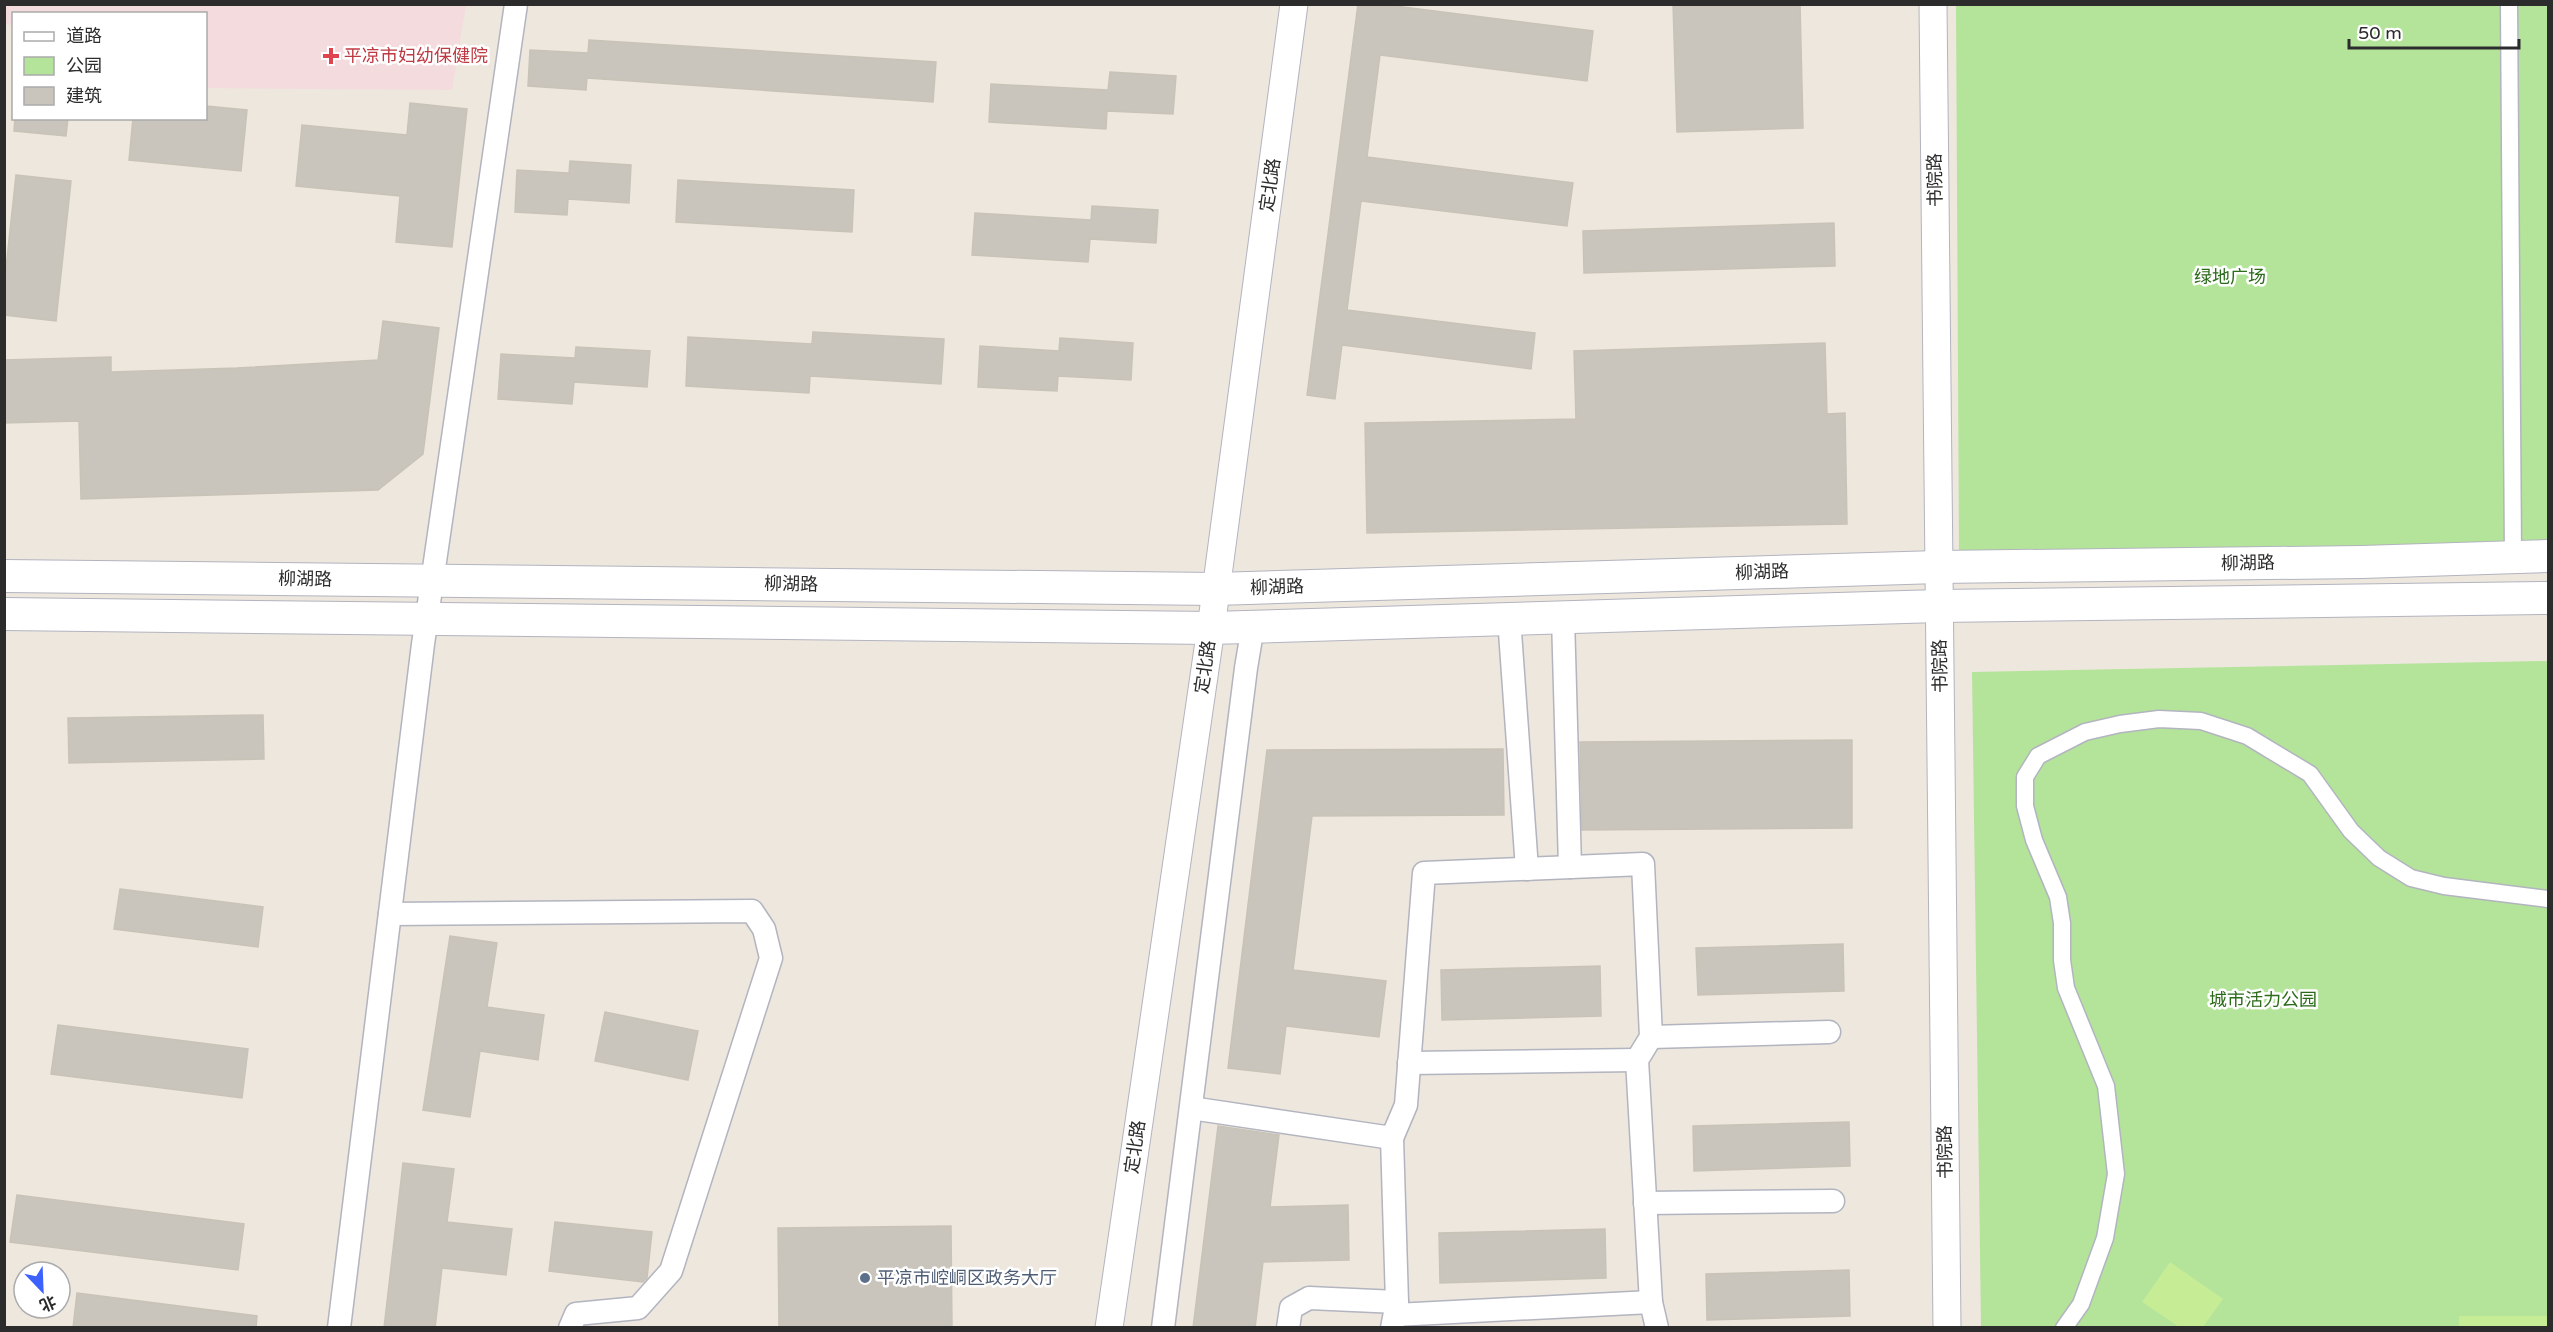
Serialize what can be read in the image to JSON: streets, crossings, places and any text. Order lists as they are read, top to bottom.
{
  "streets": {
    "main road": ["柳湖路"],
    "street": ["书院路", "定北路"]
  },
  "crossings": [
    ["书院路", "柳湖路"],
    ["定北路", "柳湖路"]
  ],
  "parks": ["绿地广场", "城市活力公园"],
  "places": {
    "health": ["平凉市妇幼保健院"],
    "other": ["平凉市崆峒区政务大厅"]
  },
  "legend": ["道路", "公园", "建筑"],
  "scale_bar": "50 m",
  "north": "bottom right"
}
